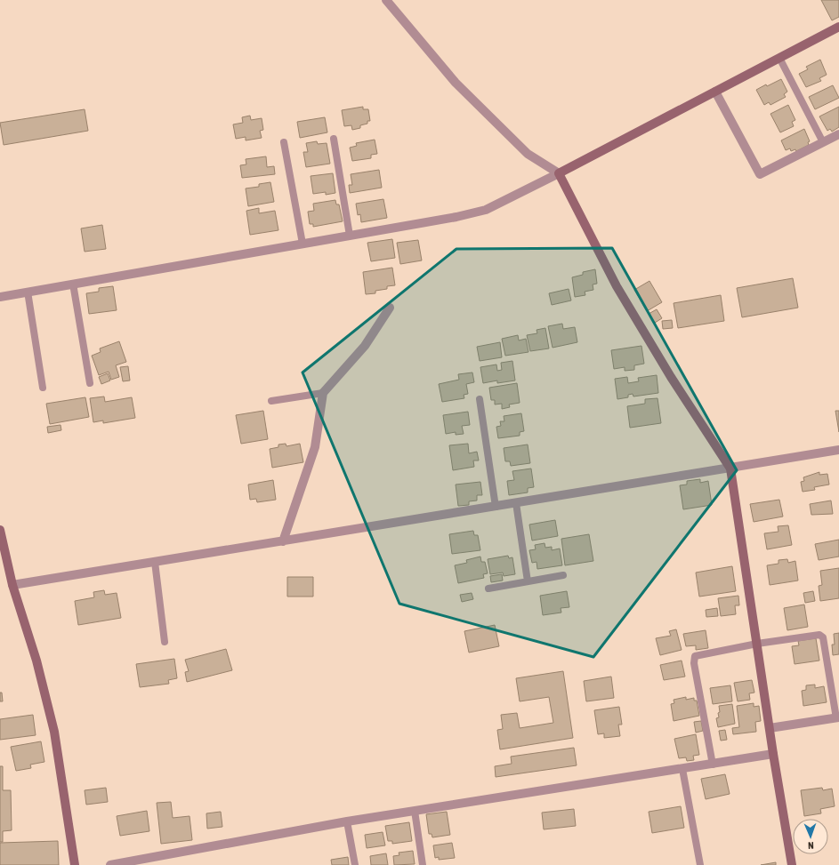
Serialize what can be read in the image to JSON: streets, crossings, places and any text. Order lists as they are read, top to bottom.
{
  "north": "bottom"
}
